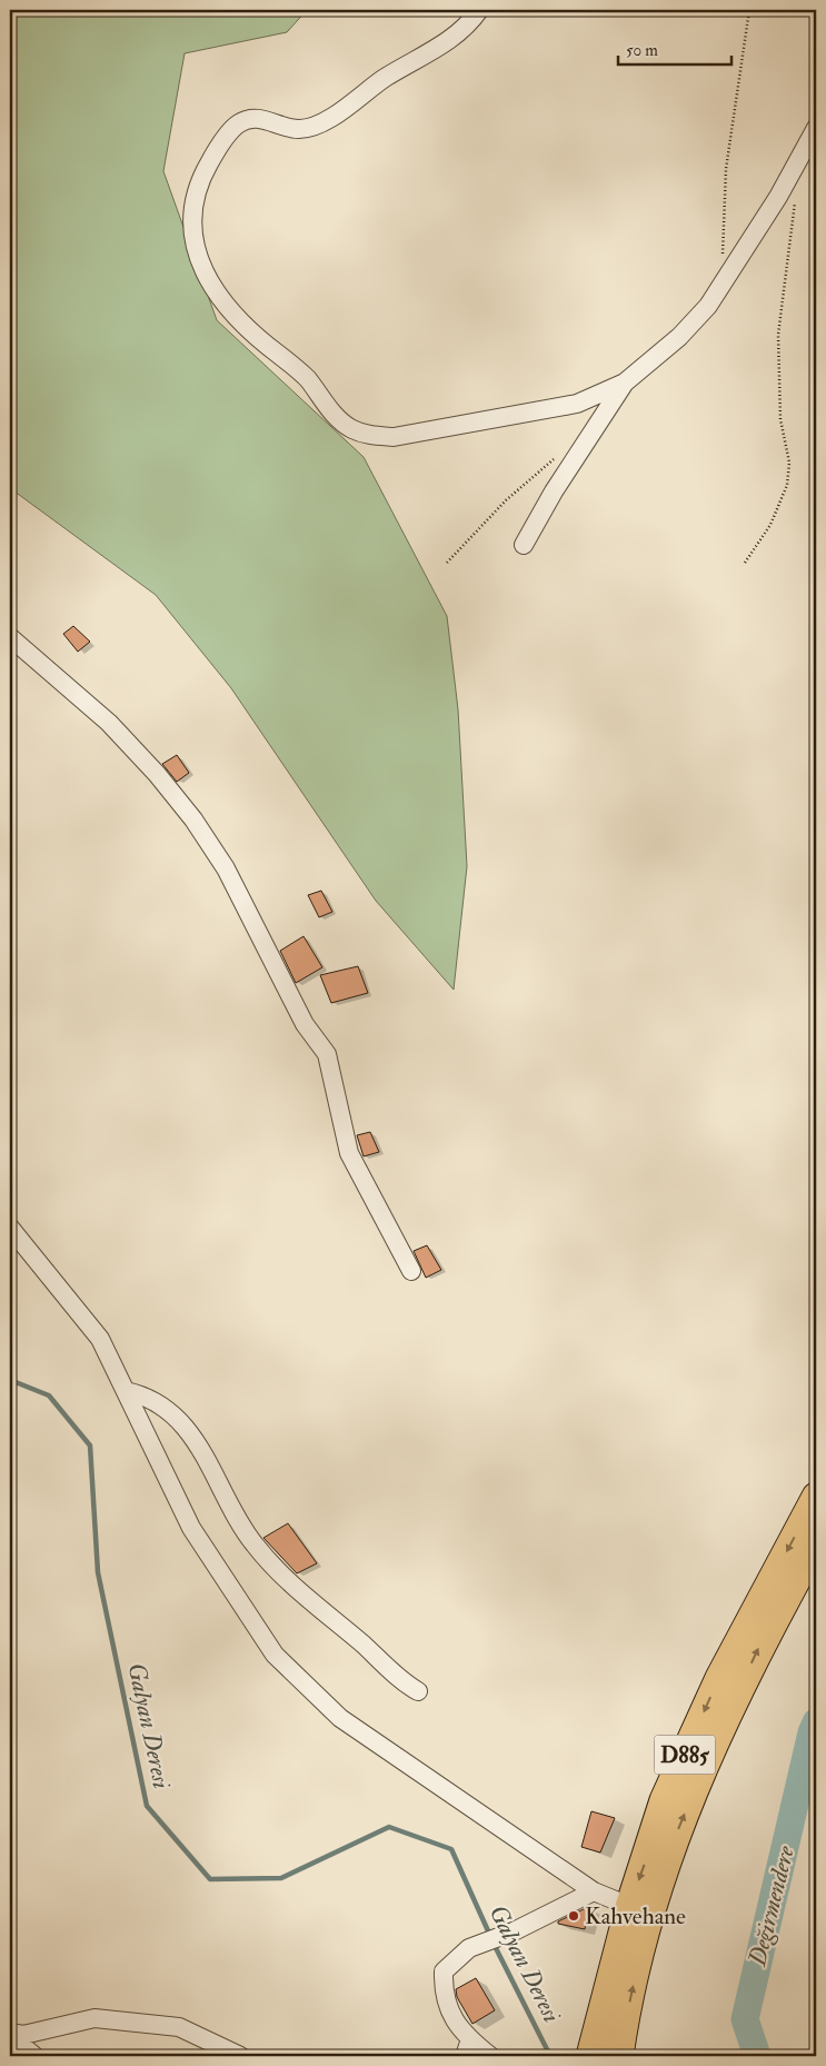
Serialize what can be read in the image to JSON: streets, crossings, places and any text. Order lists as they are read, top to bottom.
{
  "streets": {
    "highway": ["D885"]
  },
  "water": ["Galyan Deresi", "Değirmendere"],
  "places": ["Kahvehane"],
  "scale_bar": "50 m"
}
